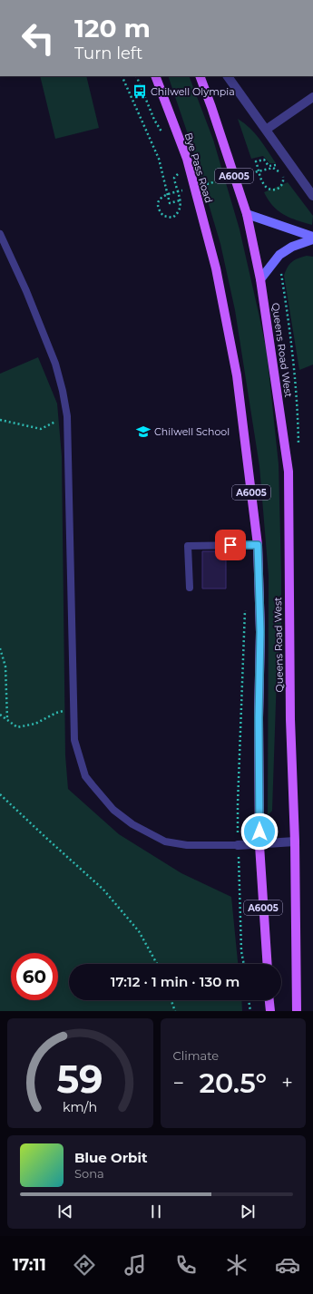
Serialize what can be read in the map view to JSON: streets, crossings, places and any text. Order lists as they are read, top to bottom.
{
  "streets": {
    "main road": ["Bye Pass Road", "A6005", "Queens Road West"]
  },
  "crossings": [
    ["Bye Pass Road", "Queens Road West"],
    ["A6005", "Queens Road West"]
  ],
  "places": {
    "bus stop": ["Chilwell Olympia"],
    "school or university": ["Chilwell School"]
  },
  "page": {
    "turn": ["120 m", "Turn left"],
    "limit": "60",
    "trip": "17:12 · 1 min · 130 m",
    "tile": "Climate",
    "heat": ["−", "20.5°", "+"],
    "song": ["Blue Orbit", "Sona"],
    "tabs": "17:11",
    "gauge": ["59", "km/h"]
  }
}
